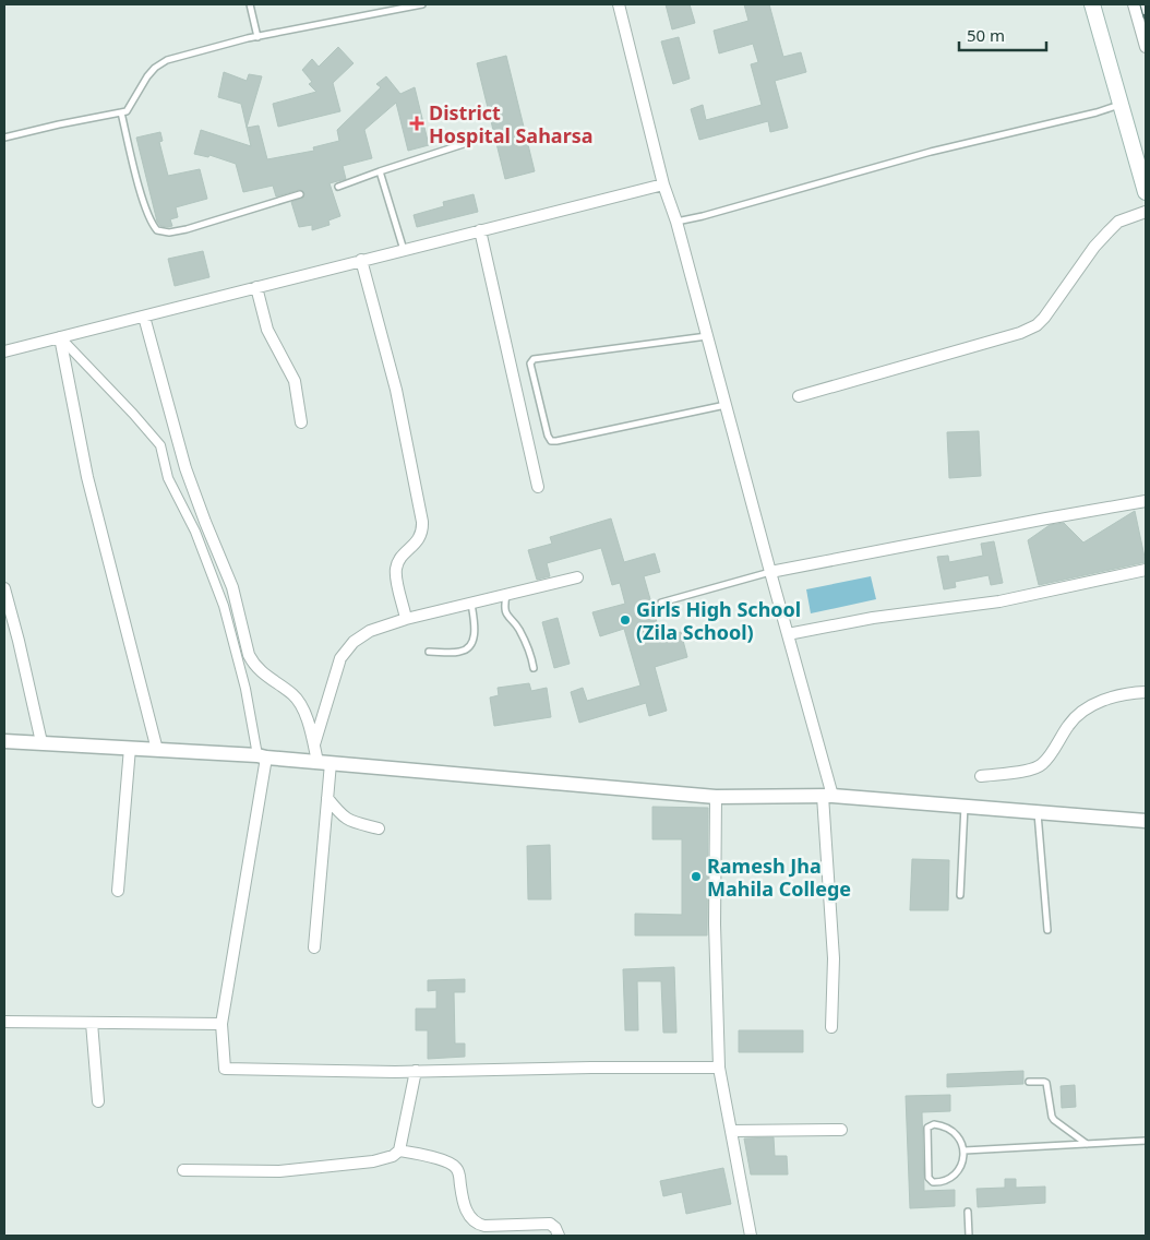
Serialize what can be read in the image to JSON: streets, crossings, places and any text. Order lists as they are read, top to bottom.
{
  "places": {
    "health": ["District Hospital Saharsa"],
    "other": ["Girls High School (Zila School)", "Ramesh Jha Mahila College"]
  },
  "scale_bar": "50 m"
}
